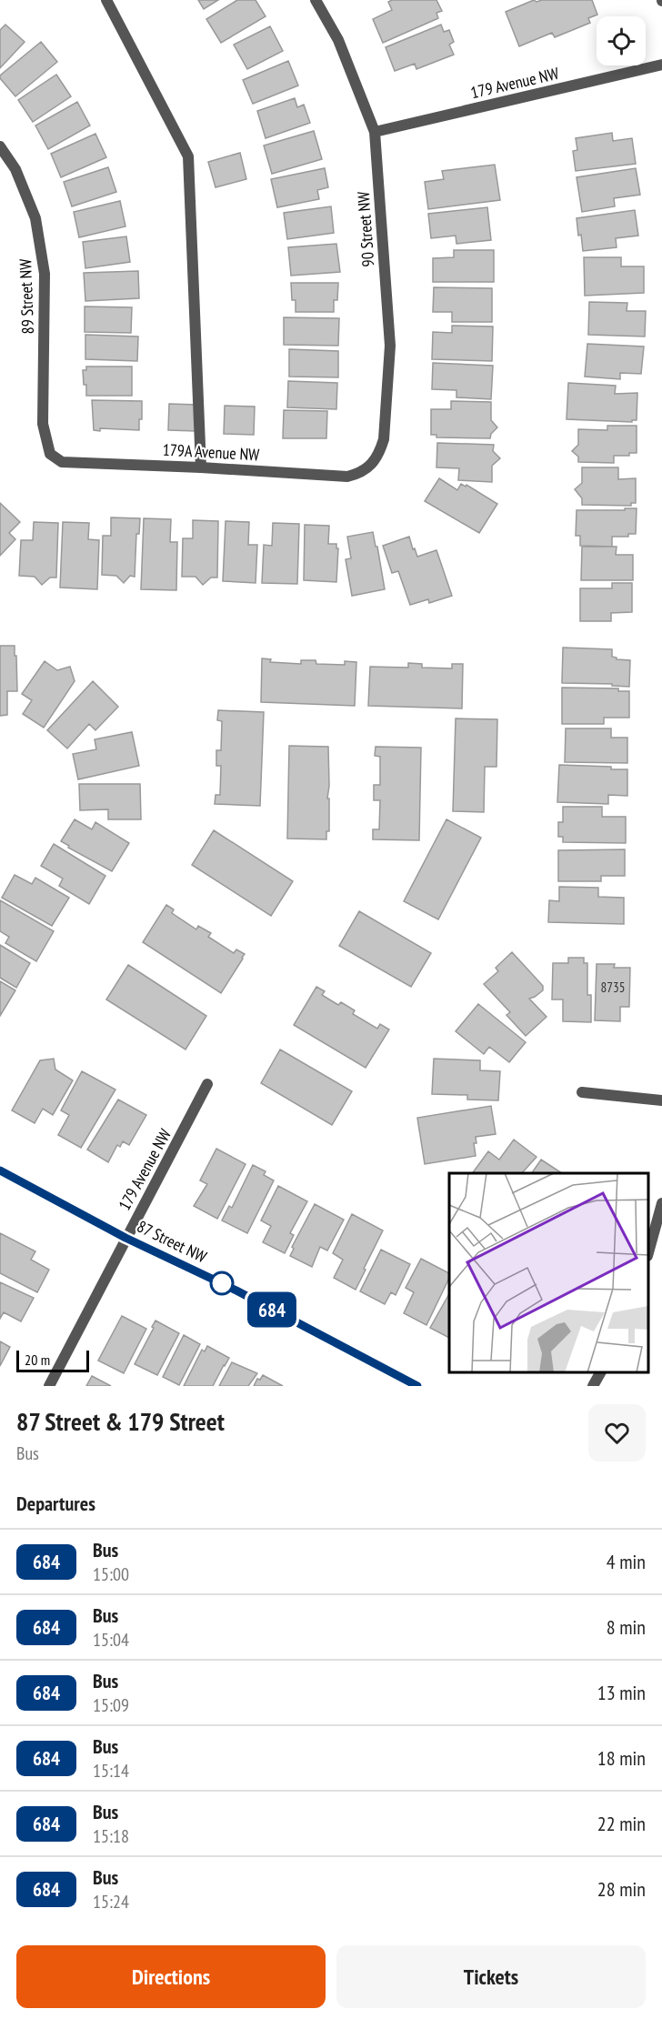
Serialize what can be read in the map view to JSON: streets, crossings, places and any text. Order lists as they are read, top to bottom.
{
  "streets": {
    "street": [
      "179 Avenue NW",
      "90 Street NW",
      "89 Street NW",
      "179A Avenue NW",
      "87 Street NW"
    ]
  },
  "crossings": [
    ["179 Avenue NW", "90 Street NW"],
    ["179 Avenue NW", "87 Street NW"],
    ["90 Street NW", "179A Avenue NW"],
    ["89 Street NW", "179A Avenue NW"]
  ],
  "lines": ["bus line 684"],
  "house_numbers": ["8735"],
  "scale_bar": "20 m",
  "page": {
    "on_map": "684",
    "scale": "20 m",
    "heading": [
      ["87 Street & 179 Street", "Bus"],
      "Departures"
    ],
    "list": [
      {
        "mark": "684",
        "name": "Bus",
        "note": "15:00",
        "value": "4 min"
      },
      {
        "mark": "684",
        "name": "Bus",
        "note": "15:04",
        "value": "8 min"
      },
      {
        "mark": "684",
        "name": "Bus",
        "note": "15:09",
        "value": "13 min"
      },
      {
        "mark": "684",
        "name": "Bus",
        "note": "15:14",
        "value": "18 min"
      },
      {
        "mark": "684",
        "name": "Bus",
        "note": "15:18",
        "value": "22 min"
      },
      {
        "mark": "684",
        "name": "Bus",
        "note": "15:24",
        "value": "28 min"
      }
    ],
    "buttons": ["Directions", "Tickets"]
  }
}
